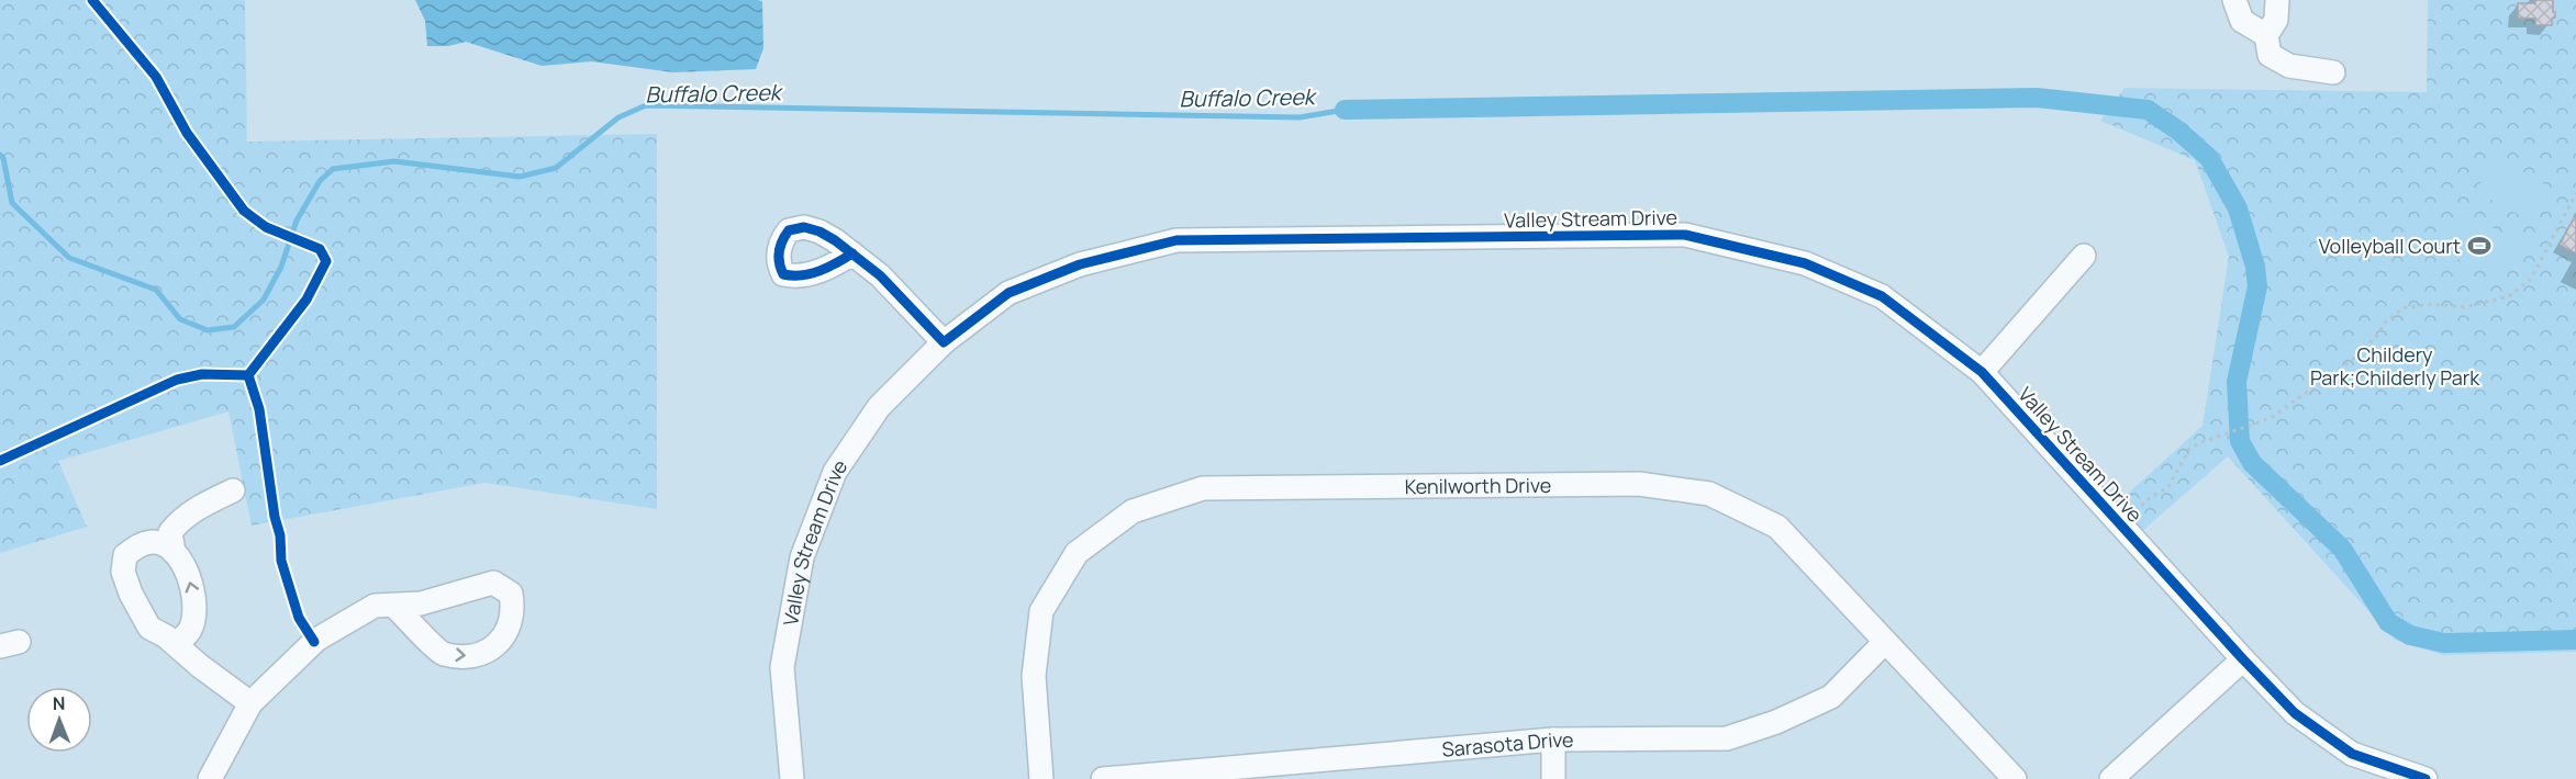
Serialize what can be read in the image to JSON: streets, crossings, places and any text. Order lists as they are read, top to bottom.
{
  "streets": {
    "street": ["Valley Stream Drive", "Kenilworth Drive", "Sarasota Drive"]
  },
  "crossings": [
    ["Kenilworth Drive", "Sarasota Drive"]
  ],
  "water": ["Buffalo Creek"],
  "parks": ["Childery Park;Childerly Park"],
  "places": {
    "sports": ["Volleyball Court"]
  },
  "north": "top"
}
